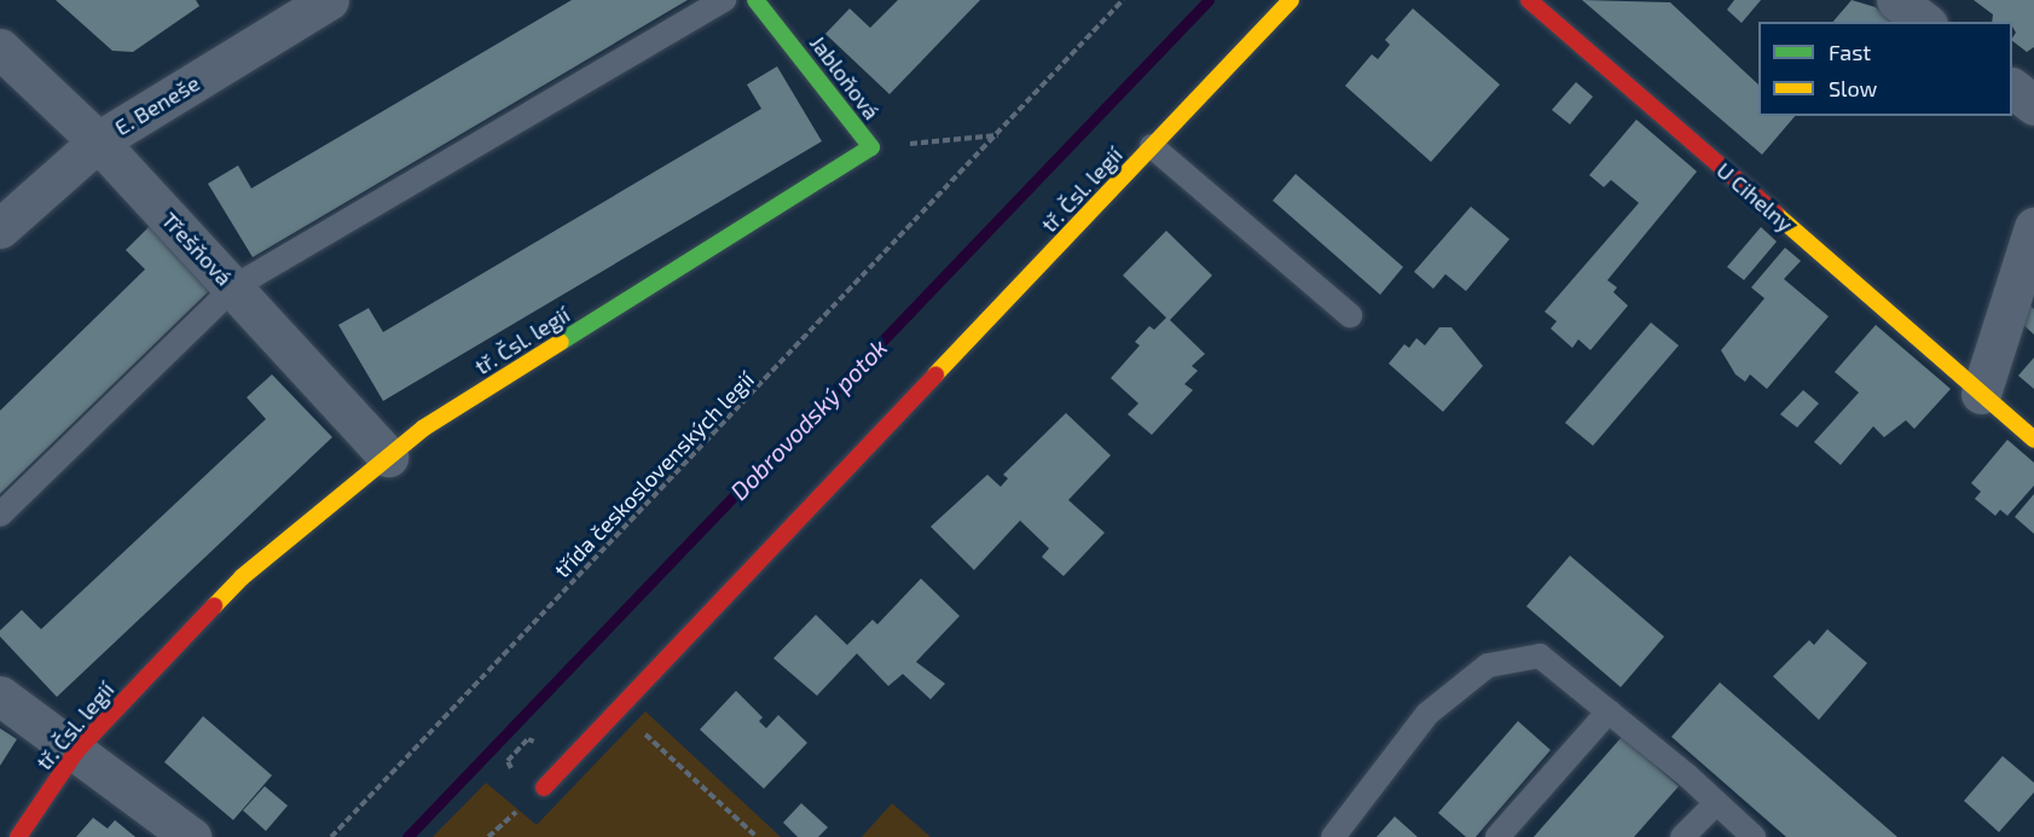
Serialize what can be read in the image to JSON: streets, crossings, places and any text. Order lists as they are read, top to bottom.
{
  "streets": {
    "street": [
      "Jabloňová",
      "E. Beneše",
      "tř. Čsl. legií",
      "U Cihelny",
      "Třešňová"
    ],
    "path": ["třída československých legií"]
  },
  "crossings": [
    ["Jabloňová", "tř. Čsl. legií"],
    ["E. Beneše", "Třešňová"],
    ["tř. Čsl. legií", "Třešňová"]
  ],
  "water": ["Dobrovodský potok"],
  "legend": ["Fast", "Slow"]
}
